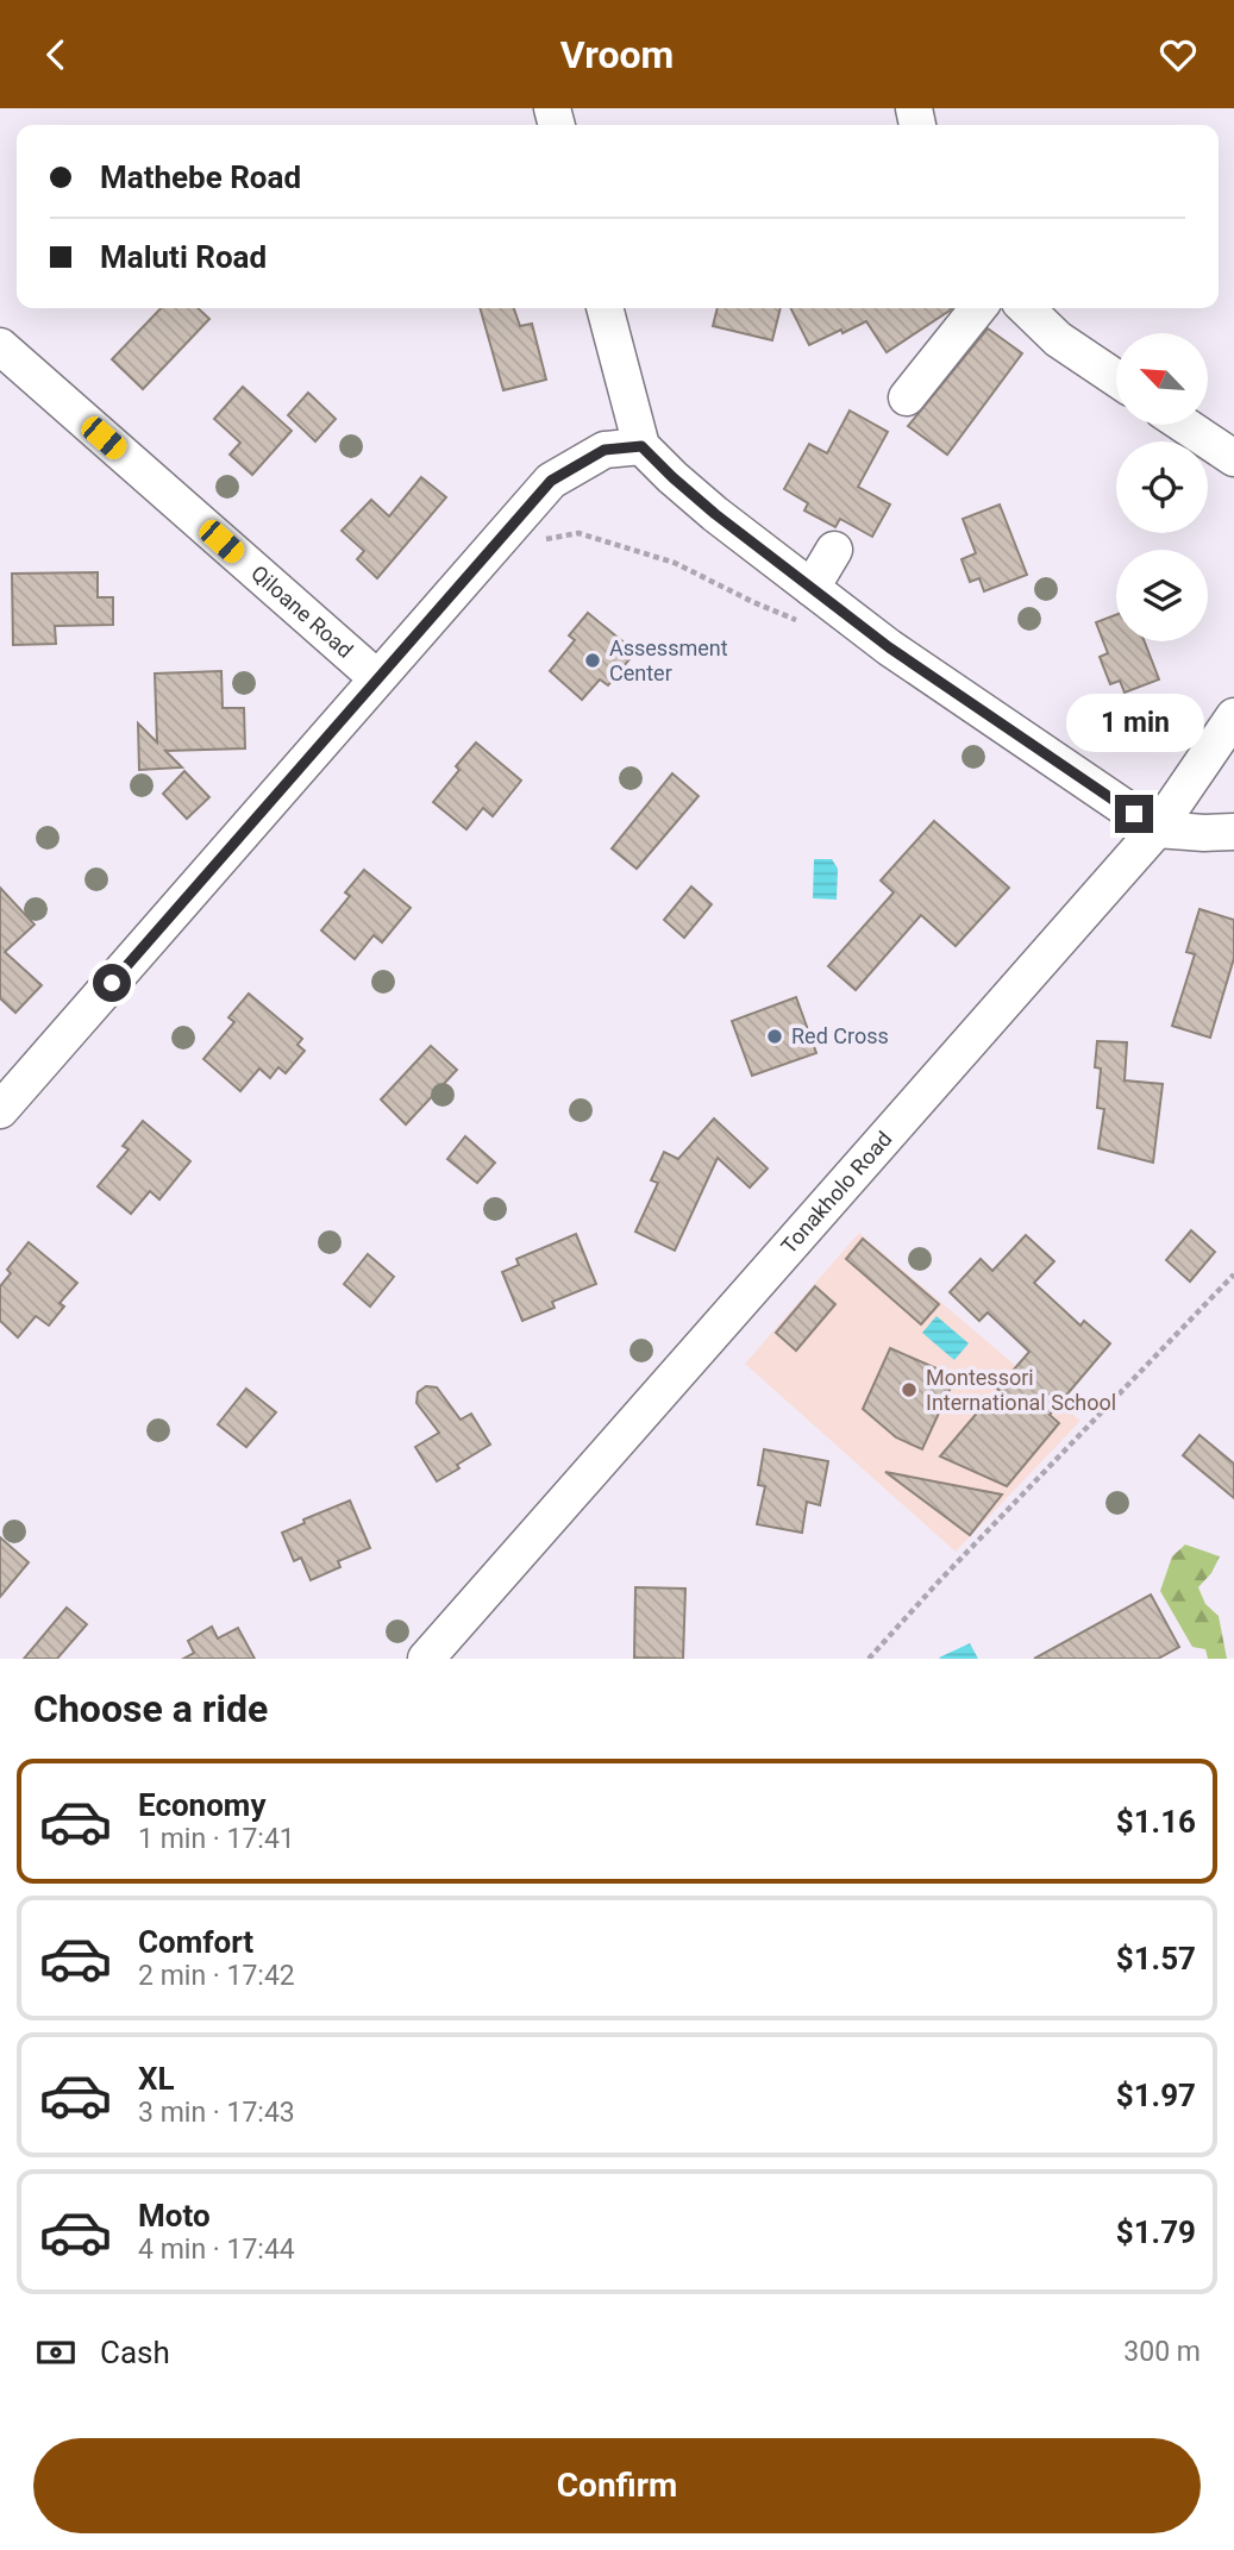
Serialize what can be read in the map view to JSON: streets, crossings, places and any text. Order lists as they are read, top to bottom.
{
  "streets": {
    "street": ["Qiloane Road", "Tonakholo Road"]
  },
  "places": ["Assessment Center", "Red Cross", "Montessori International School"],
  "north": "top left",
  "page": {
    "header": "Vroom",
    "banner": ["Mathebe Road", "Maluti Road"],
    "bubble": "1 min",
    "heading": "Choose a ride",
    "list": [
      {
        "name": "Economy",
        "note": "1 min · 17:41",
        "value": "$1.16"
      },
      {
        "name": "Comfort",
        "note": "2 min · 17:42",
        "value": "$1.57"
      },
      {
        "name": "XL",
        "note": "3 min · 17:43",
        "value": "$1.97"
      },
      {
        "name": "Moto",
        "note": "4 min · 17:44",
        "value": "$1.79"
      }
    ],
    "pay": ["Cash", "300 m"],
    "buttons": "Confirm"
  }
}
